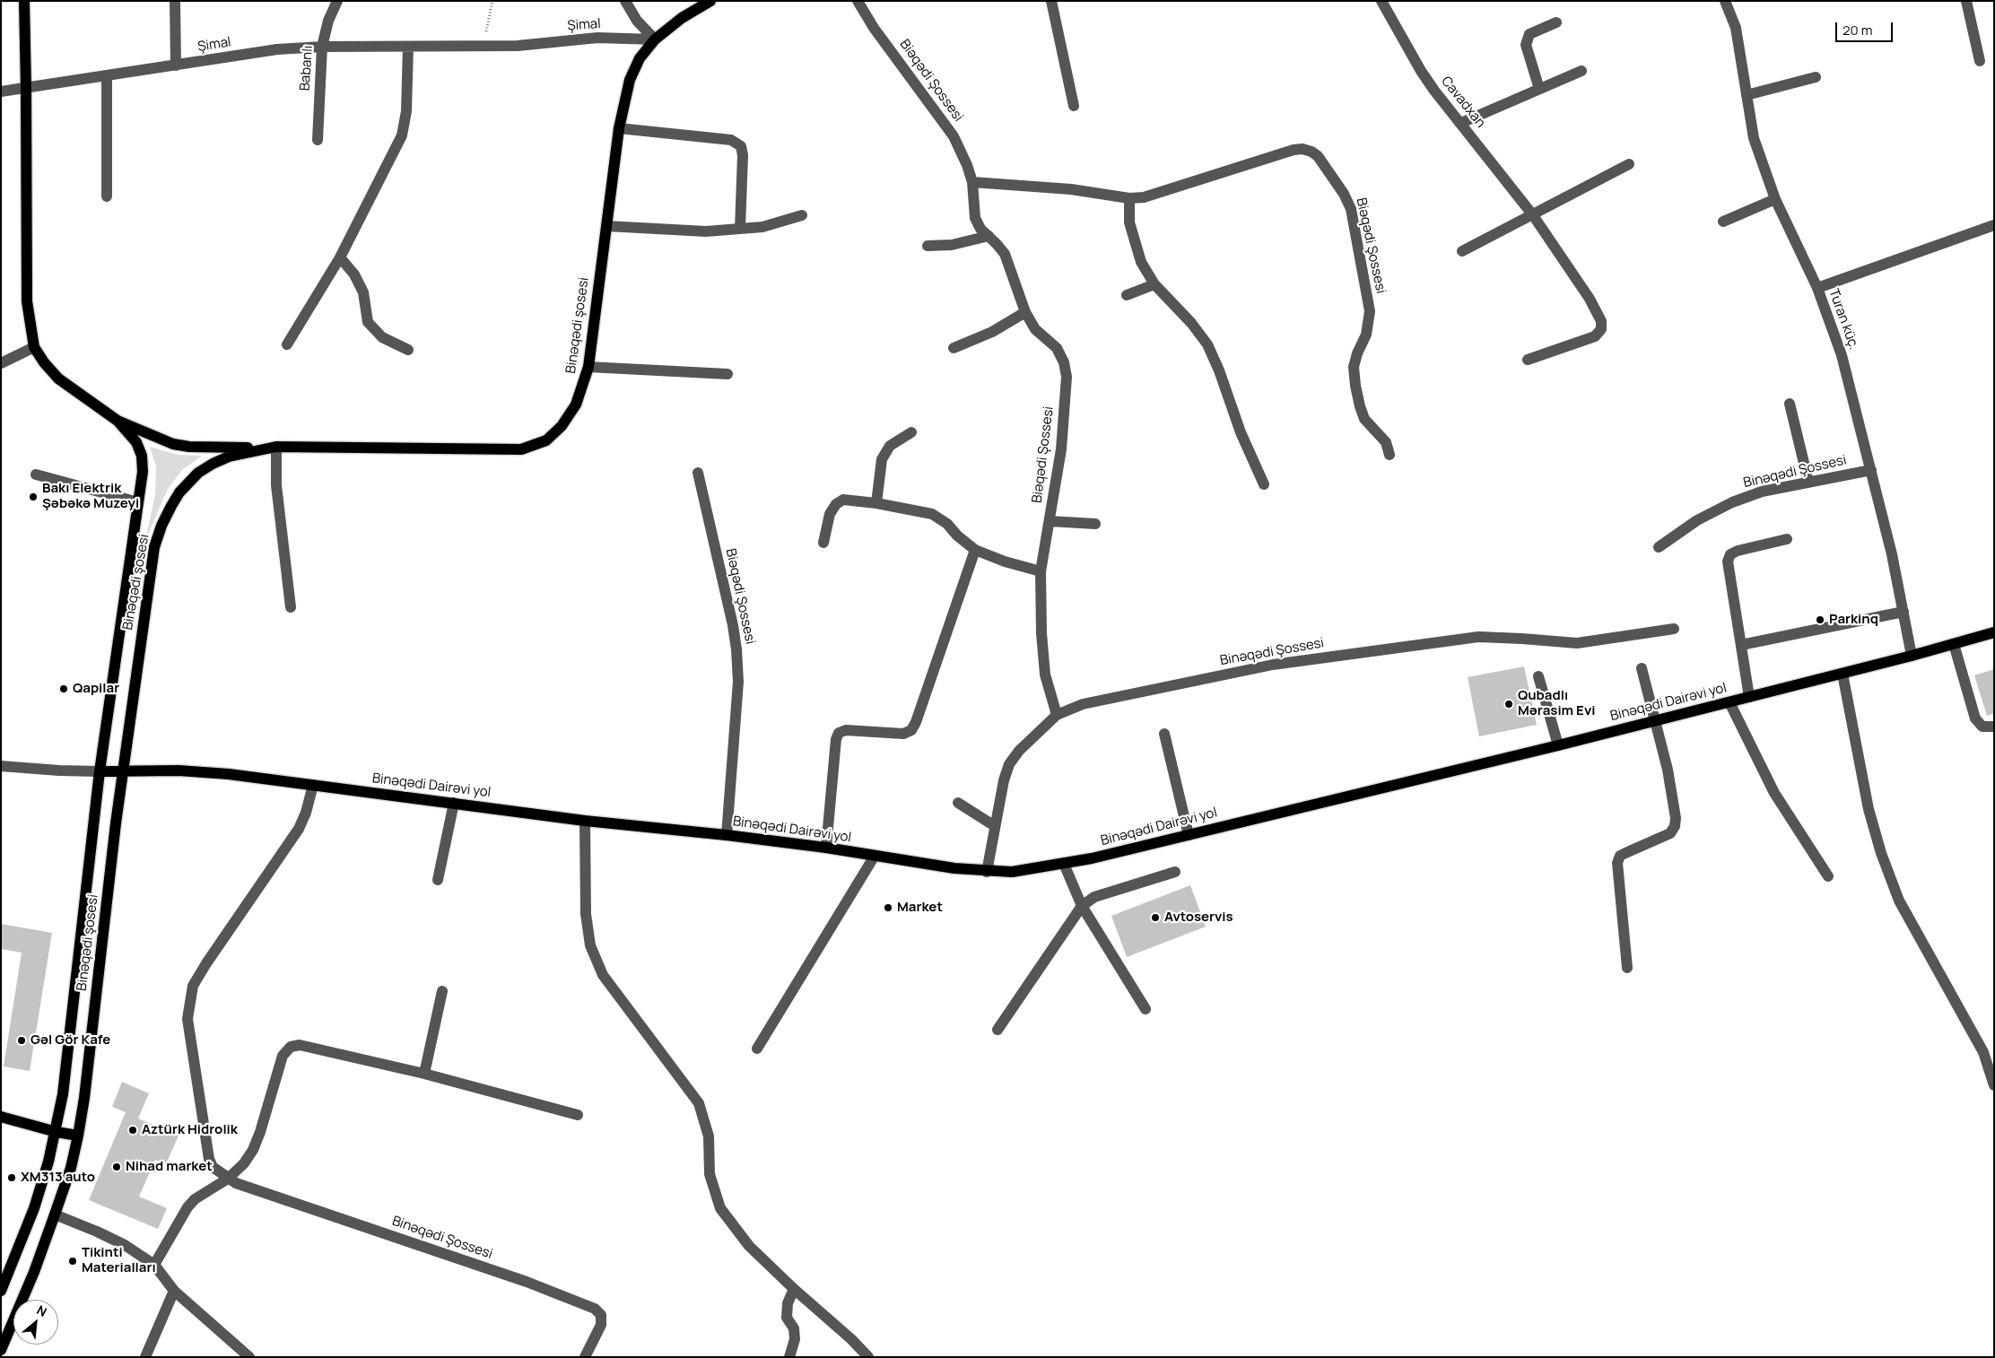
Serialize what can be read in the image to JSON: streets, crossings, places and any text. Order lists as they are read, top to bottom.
{
  "streets": {
    "main road": ["Binəqədi şosesi", "Binəqədi Dairəvi yol"],
    "street": [
      "Şimal",
      "Babanlı",
      "Biəqədi Şossesi",
      "Cavadxan",
      "Turan küç.",
      "Binəqədi Şossesi"
    ]
  },
  "crossings": [
    ["Şimal", "Babanlı"],
    ["Şimal", "Binəqədi şosesi"],
    ["Biəqədi Şossesi", "Binəqədi Şossesi"],
    ["Biəqədi Şossesi", "Binəqədi Dairəvi yol"],
    ["Turan küç.", "Binəqədi Şossesi"],
    ["Turan küç.", "Binəqədi Dairəvi yol"],
    ["Binəqədi şosesi", "Binəqədi Dairəvi yol"],
    ["Binəqədi Şossesi", "Binəqədi Dairəvi yol"]
  ],
  "places": [
    "Bakı Elektrik Şəbəkə Muzeyi",
    "Parkinq",
    "Qapilar",
    "Qubadlı Mərasim Evi",
    "Market",
    "Avtoservis",
    "Gəl Gör Kafe",
    "Aztürk Hidrolik",
    "Nihad market",
    "XM313 auto",
    "Tikinti Materialları"
  ],
  "scale_bar": "20 m",
  "north": "top right"
}
